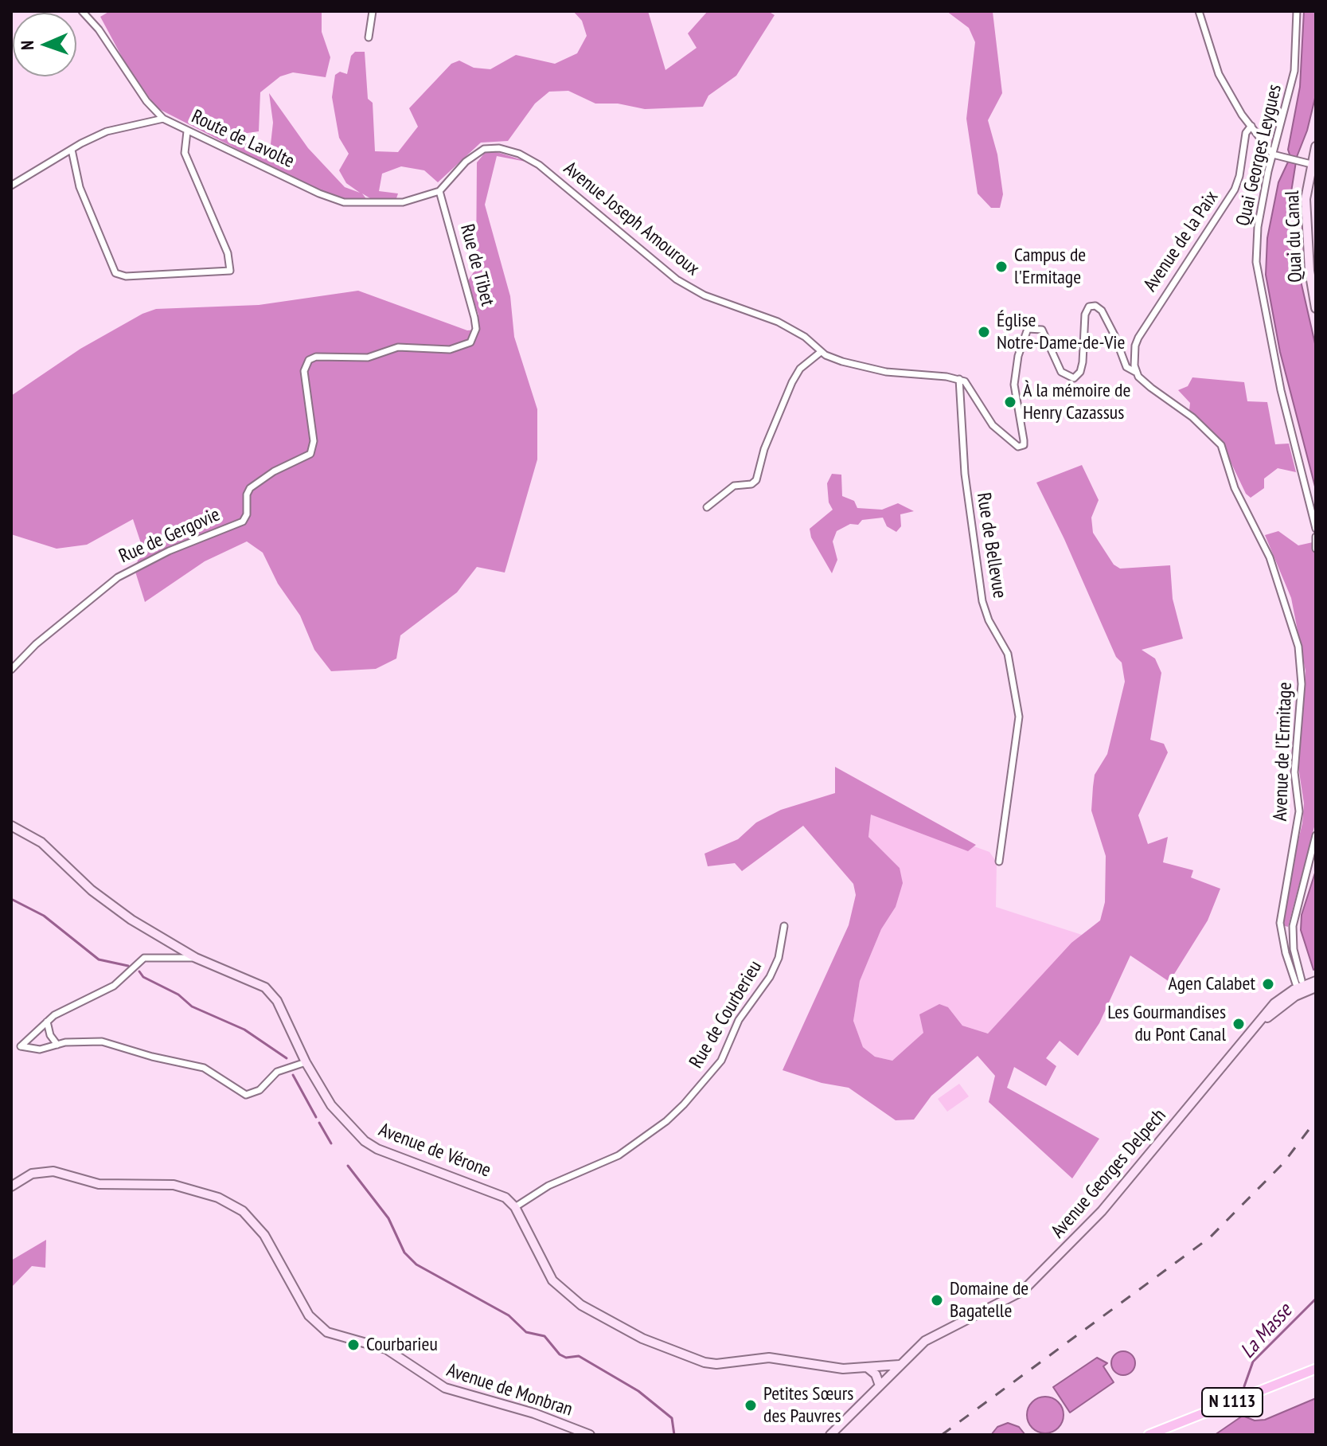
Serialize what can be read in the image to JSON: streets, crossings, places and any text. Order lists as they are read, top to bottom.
{
  "streets": {
    "main road": [
      "Quai du Canal",
      "Avenue de Vérone",
      "Avenue Georges Delpech",
      "Avenue de Monbran",
      "N 1113"
    ],
    "street": [
      "Route de Lavolte",
      "Quai Georges Leygues",
      "Avenue Joseph Amouroux",
      "Avenue de la Paix",
      "Rue de Tibet",
      "Rue de Gergovie",
      "Rue de Bellevue",
      "Avenue de l’Ermitage",
      "Rue de Courberieu"
    ]
  },
  "crossings": [
    ["Route de Lavolte", "Avenue Joseph Amouroux"],
    ["Route de Lavolte", "Rue de Tibet"],
    ["Avenue Joseph Amouroux", "Rue de Tibet"],
    ["Avenue Joseph Amouroux", "Rue de Bellevue"],
    ["Avenue de la Paix", "Avenue de l’Ermitage"],
    ["Rue de Tibet", "Rue de Gergovie"],
    ["Avenue de l’Ermitage", "Avenue Georges Delpech"],
    ["Rue de Courberieu", "Avenue de Vérone"],
    ["Avenue de Vérone", "Avenue Georges Delpech"]
  ],
  "water": ["La Masse"],
  "places": [
    "Campus de l'Ermitage",
    "Église Notre-Dame-de-Vie",
    "À la mémoire de Henry Cazassus",
    "Agen Calabet",
    "Les Gourmandises du Pont Canal",
    "Domaine de Bagatelle",
    "Courbarieu",
    "Petites Sœurs des Pauvres"
  ],
  "north": "left"
}
